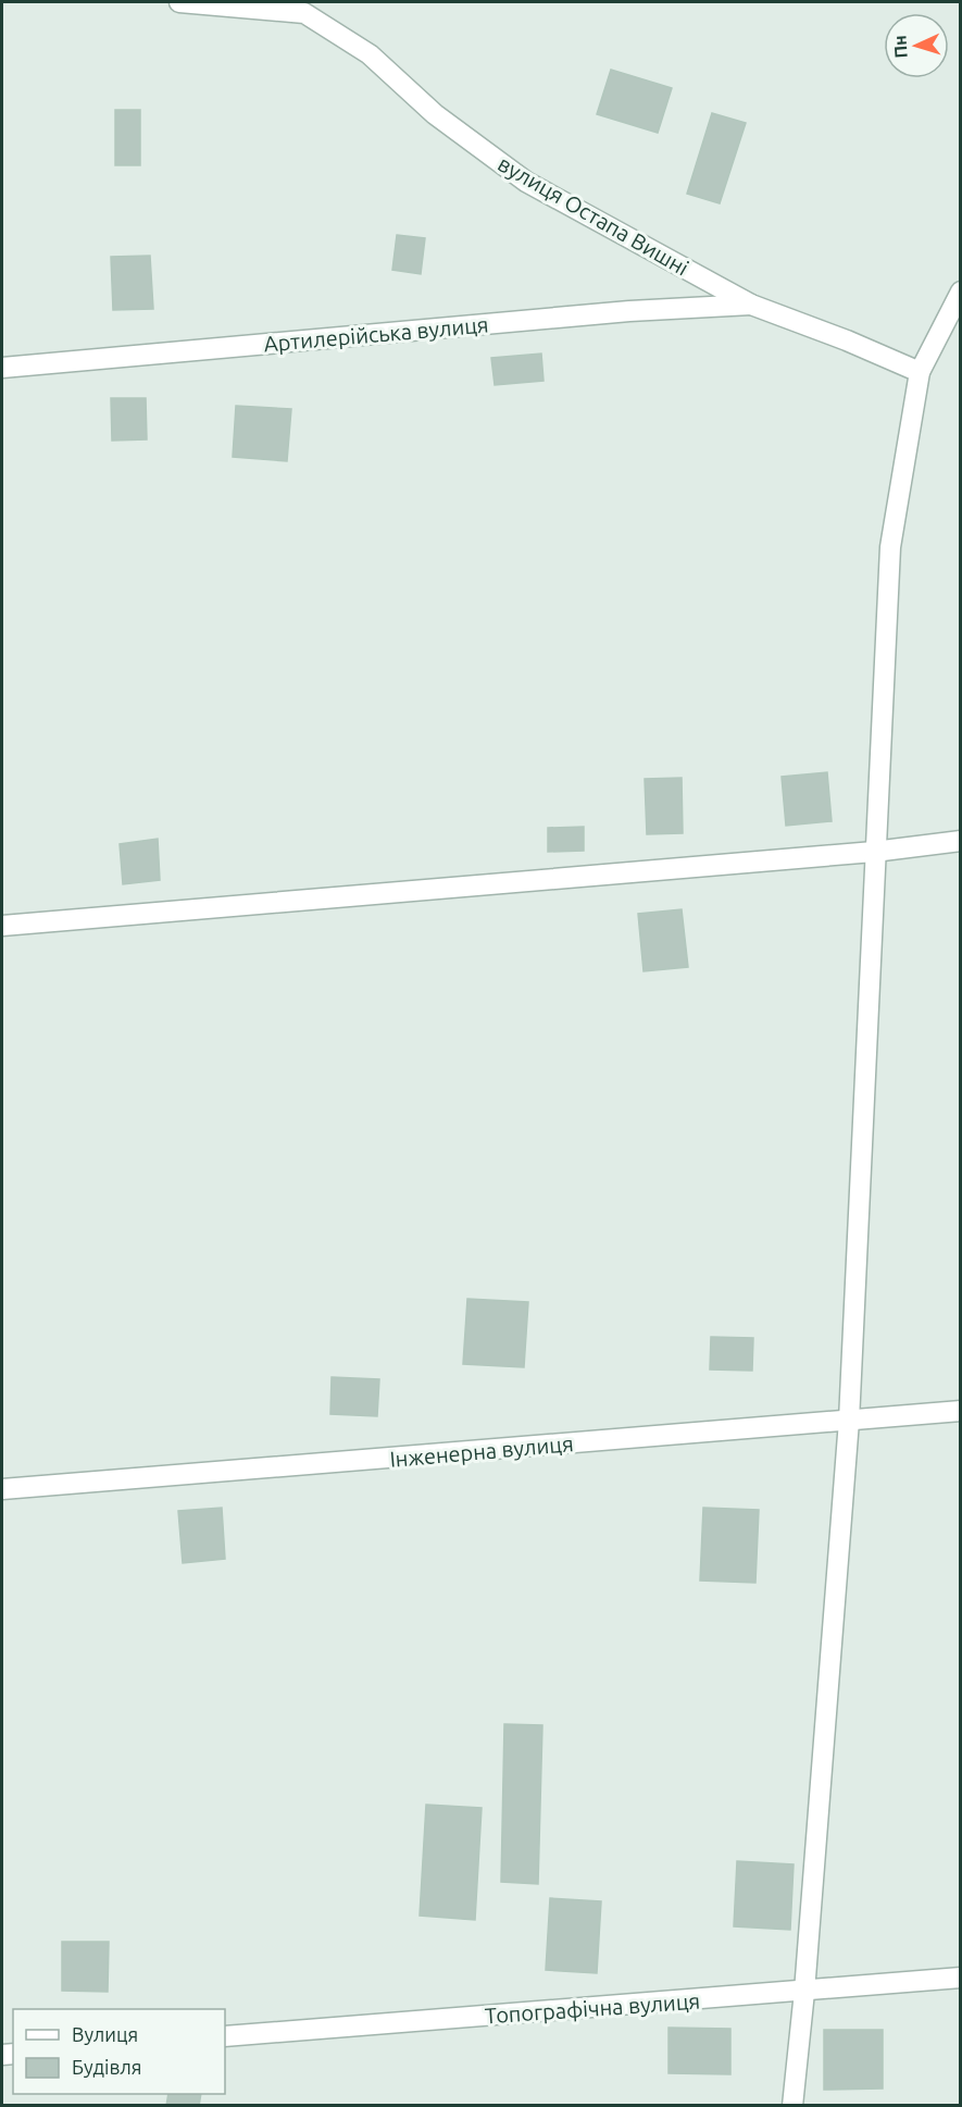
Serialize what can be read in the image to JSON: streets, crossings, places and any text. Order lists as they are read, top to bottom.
{
  "streets": {
    "street": [
      "вулиця Остапа Вишні",
      "Артилерійська вулиця",
      "Інженерна вулиця",
      "Топографічна вулиця"
    ]
  },
  "crossings": [
    ["вулиця Остапа Вишні", "Артилерійська вулиця"]
  ],
  "legend": ["Вулиця", "Будівля"],
  "north": "left"
}
